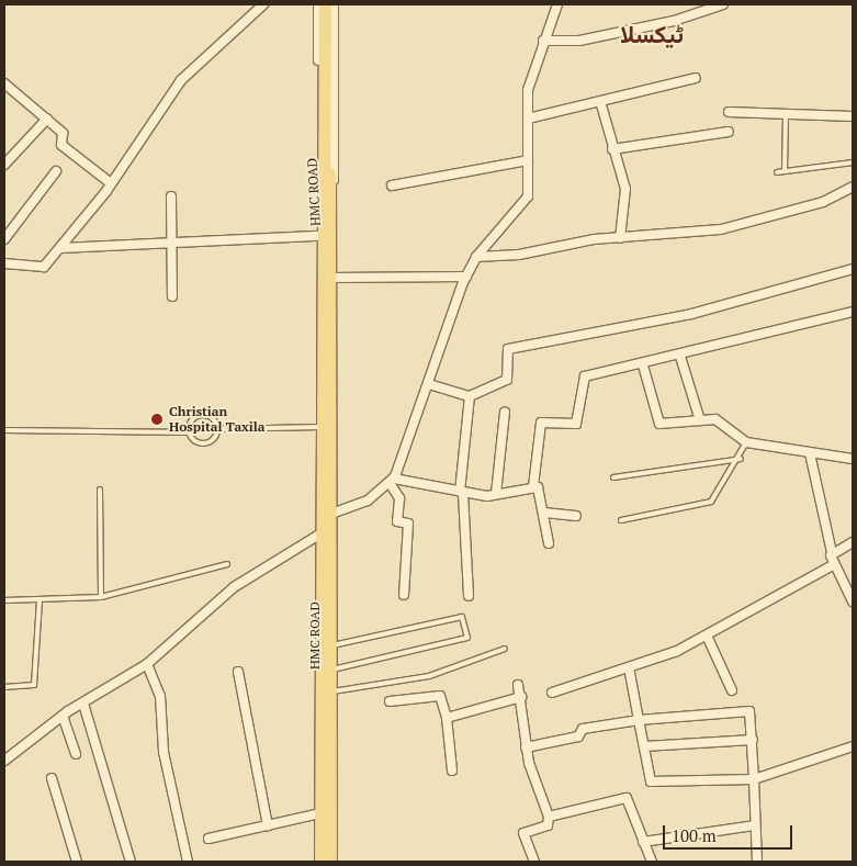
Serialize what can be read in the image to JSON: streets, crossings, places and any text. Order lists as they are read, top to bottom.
{
  "streets": {
    "main road": ["HMC ROAD"]
  },
  "districts": ["ٹیکسلا"],
  "places": ["Christian Hospital Taxila"],
  "scale_bar": "100 m"
}
